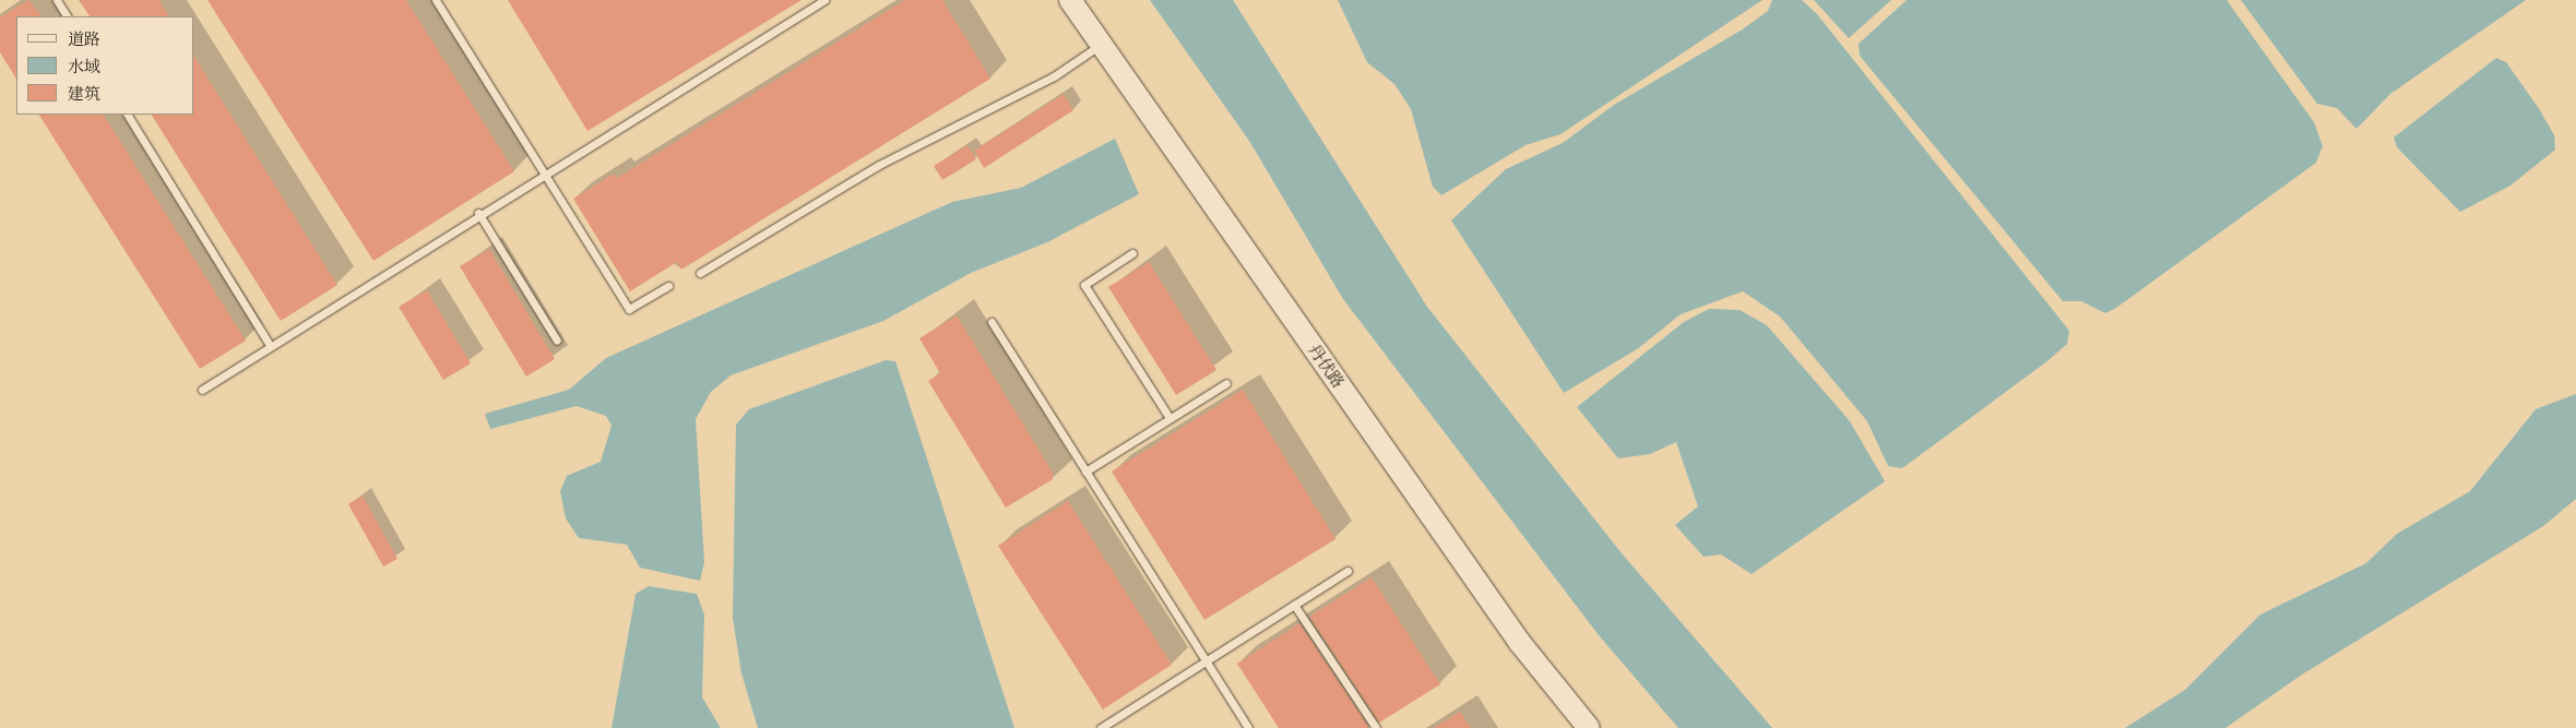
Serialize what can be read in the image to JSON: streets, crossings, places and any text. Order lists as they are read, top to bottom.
{
  "streets": {
    "main road": ["丹伏路"]
  },
  "legend": ["道路", "水域", "建筑"]
}
